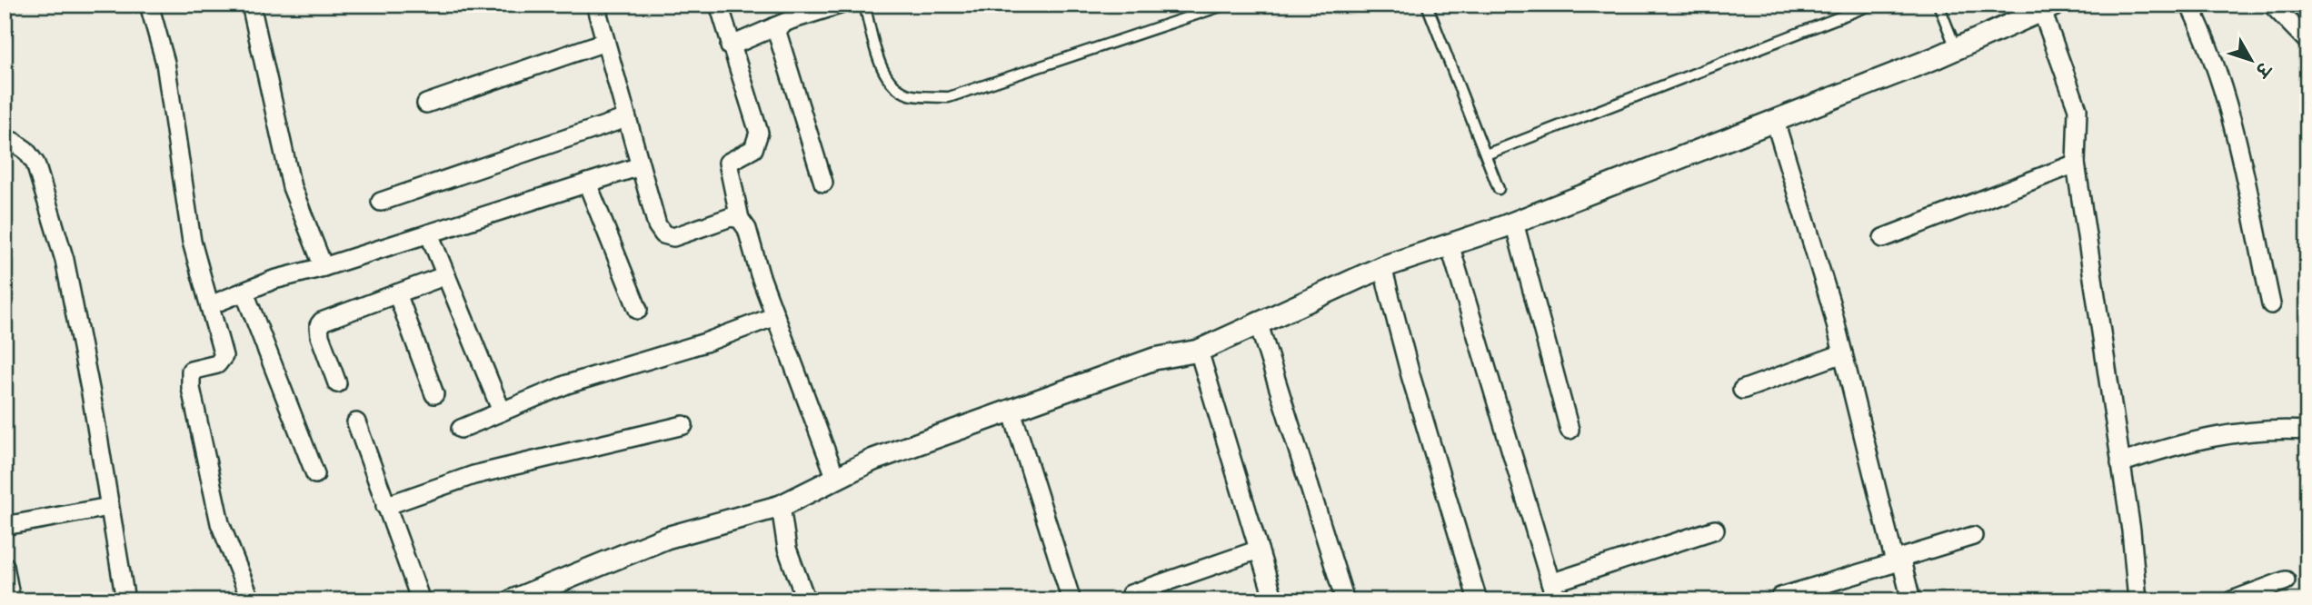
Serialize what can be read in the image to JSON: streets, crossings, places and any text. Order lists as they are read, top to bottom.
{
  "north": "bottom right"
}
